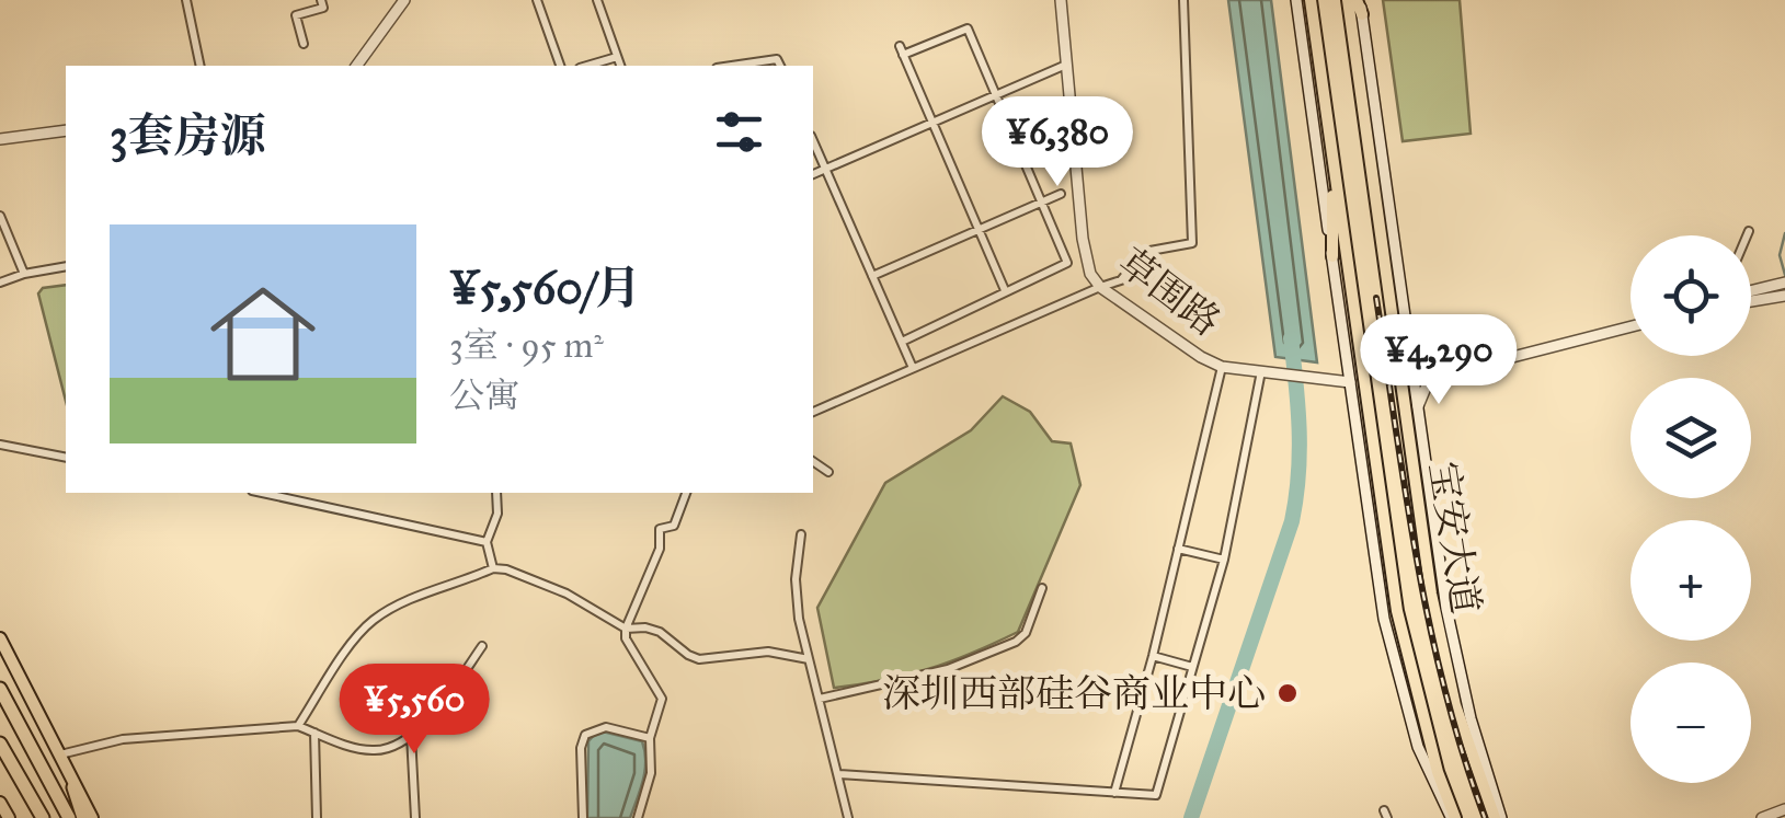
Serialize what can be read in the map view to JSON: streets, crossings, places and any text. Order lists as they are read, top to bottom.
{
  "streets": {
    "main road": ["草围路", "宝安大道"]
  },
  "places": ["深圳西部硅谷商业中心"],
  "page": {
    "heading": "3套房源",
    "price": ["¥6,380", "¥4,290", "¥5,560"],
    "list": [
      {
        "name": "¥5,560/月",
        "note": "3室 · 95 m² · 公寓"
      }
    ],
    "map_buttons": ["+", "−"]
  }
}
